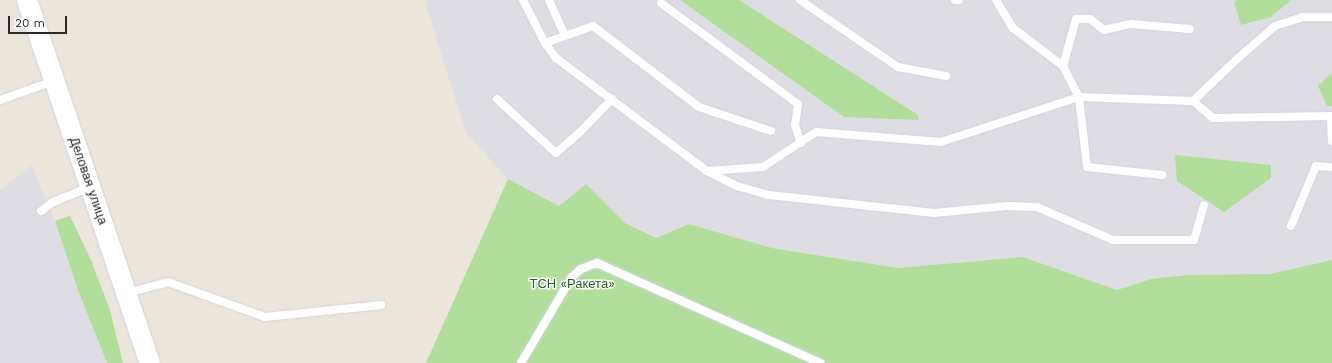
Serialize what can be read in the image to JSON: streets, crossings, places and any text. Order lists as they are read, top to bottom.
{
  "streets": {
    "street": ["Деловая улица"]
  },
  "parks": ["ТСН «Ракета»"],
  "scale_bar": "20 m"
}
